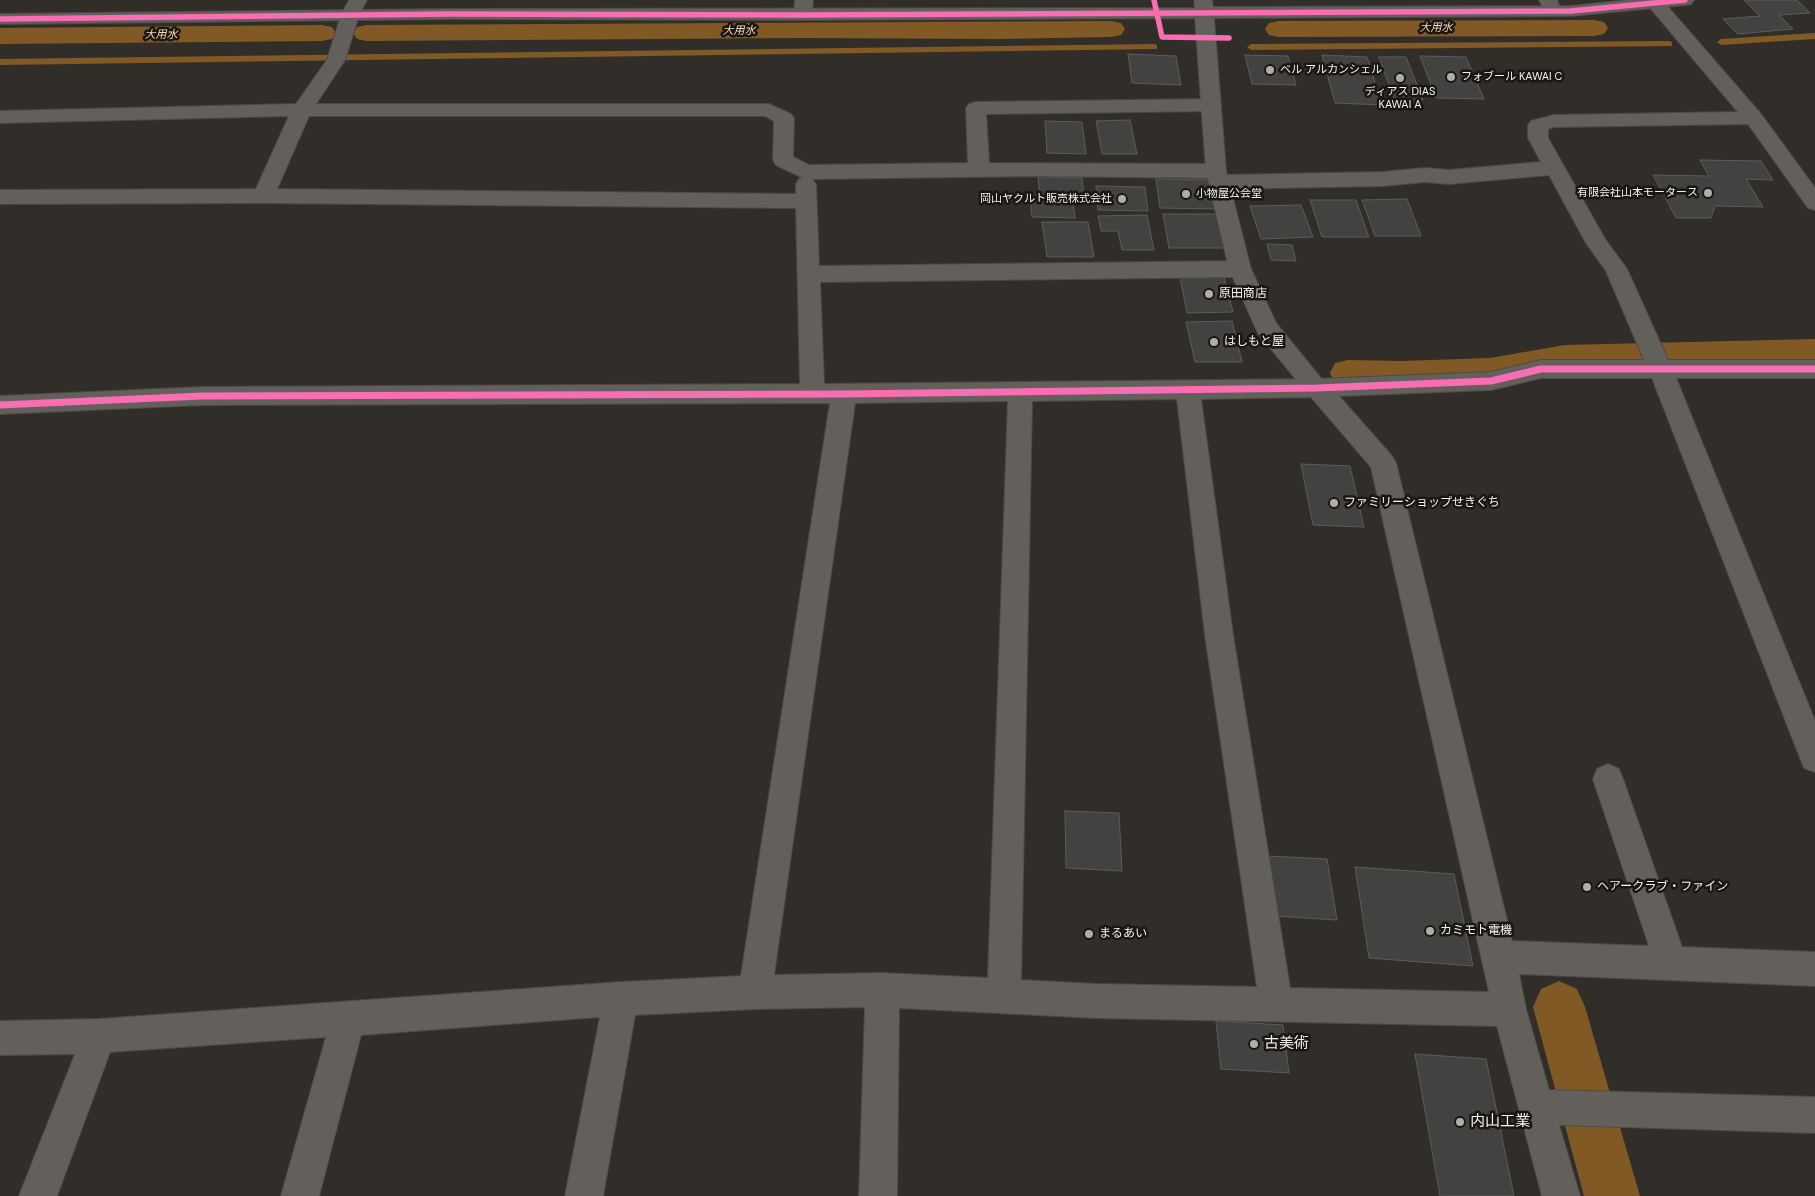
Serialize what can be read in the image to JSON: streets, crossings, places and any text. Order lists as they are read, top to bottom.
{
  "water": ["大用水"],
  "places": [
    "ベル アルカンシェル",
    "フォブール KAWAI C",
    "ディアス DIAS KAWAI A",
    "有限会社山本モータース",
    "小物屋公会堂",
    "岡山ヤクルト販売株式会社",
    "原田商店",
    "はしもと屋",
    "ファミリーショップせきぐち",
    "ヘアークラブ・ファイン",
    "カミモト電機",
    "まるあい",
    "古美術",
    "内山工業"
  ]
}
